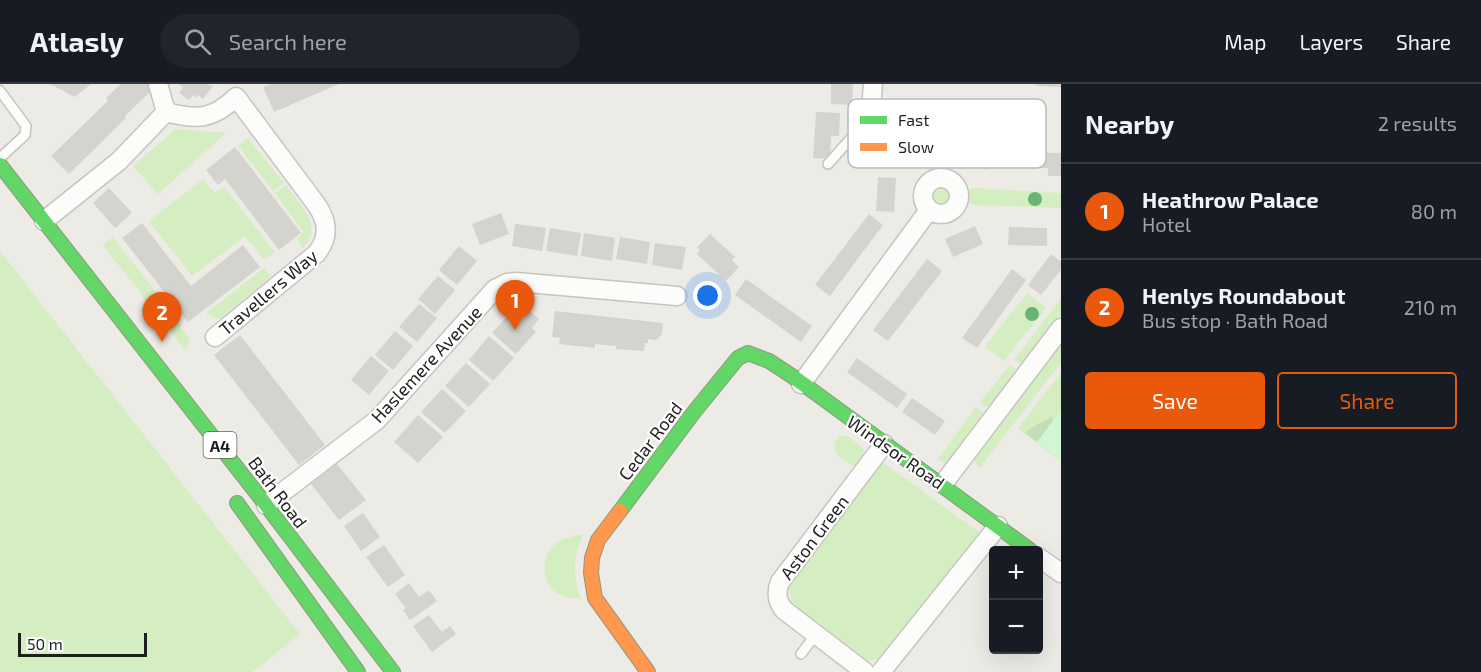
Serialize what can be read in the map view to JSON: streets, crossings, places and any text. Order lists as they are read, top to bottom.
{
  "streets": {
    "main road": [
      "Cedar Road",
      "A4",
      "Windsor Road",
      "Bath Road"
    ],
    "street": ["Travellers Way", "Haslemere Avenue", "Aston Green"]
  },
  "crossings": [
    ["Haslemere Avenue", "Bath Road"],
    ["Cedar Road", "Windsor Road"],
    ["Windsor Road", "Aston Green"]
  ],
  "legend": ["Fast", "Slow"],
  "scale_bar": "50 m",
  "page": {
    "header": "Atlasly",
    "search": "Search here",
    "nav": ["Map", "Layers", "Share"],
    "heading": ["Nearby", "2 results"],
    "list": [
      {
        "mark": "1",
        "name": "Heathrow Palace",
        "note": "Hotel",
        "value": "80 m"
      },
      {
        "mark": "2",
        "name": "Henlys Roundabout",
        "note": "Bus stop · Bath Road",
        "value": "210 m"
      }
    ],
    "pins": ["1", "2"],
    "buttons": ["Save", "Share"],
    "map_buttons": ["+", "−"],
    "scale": "50 m"
  }
}
